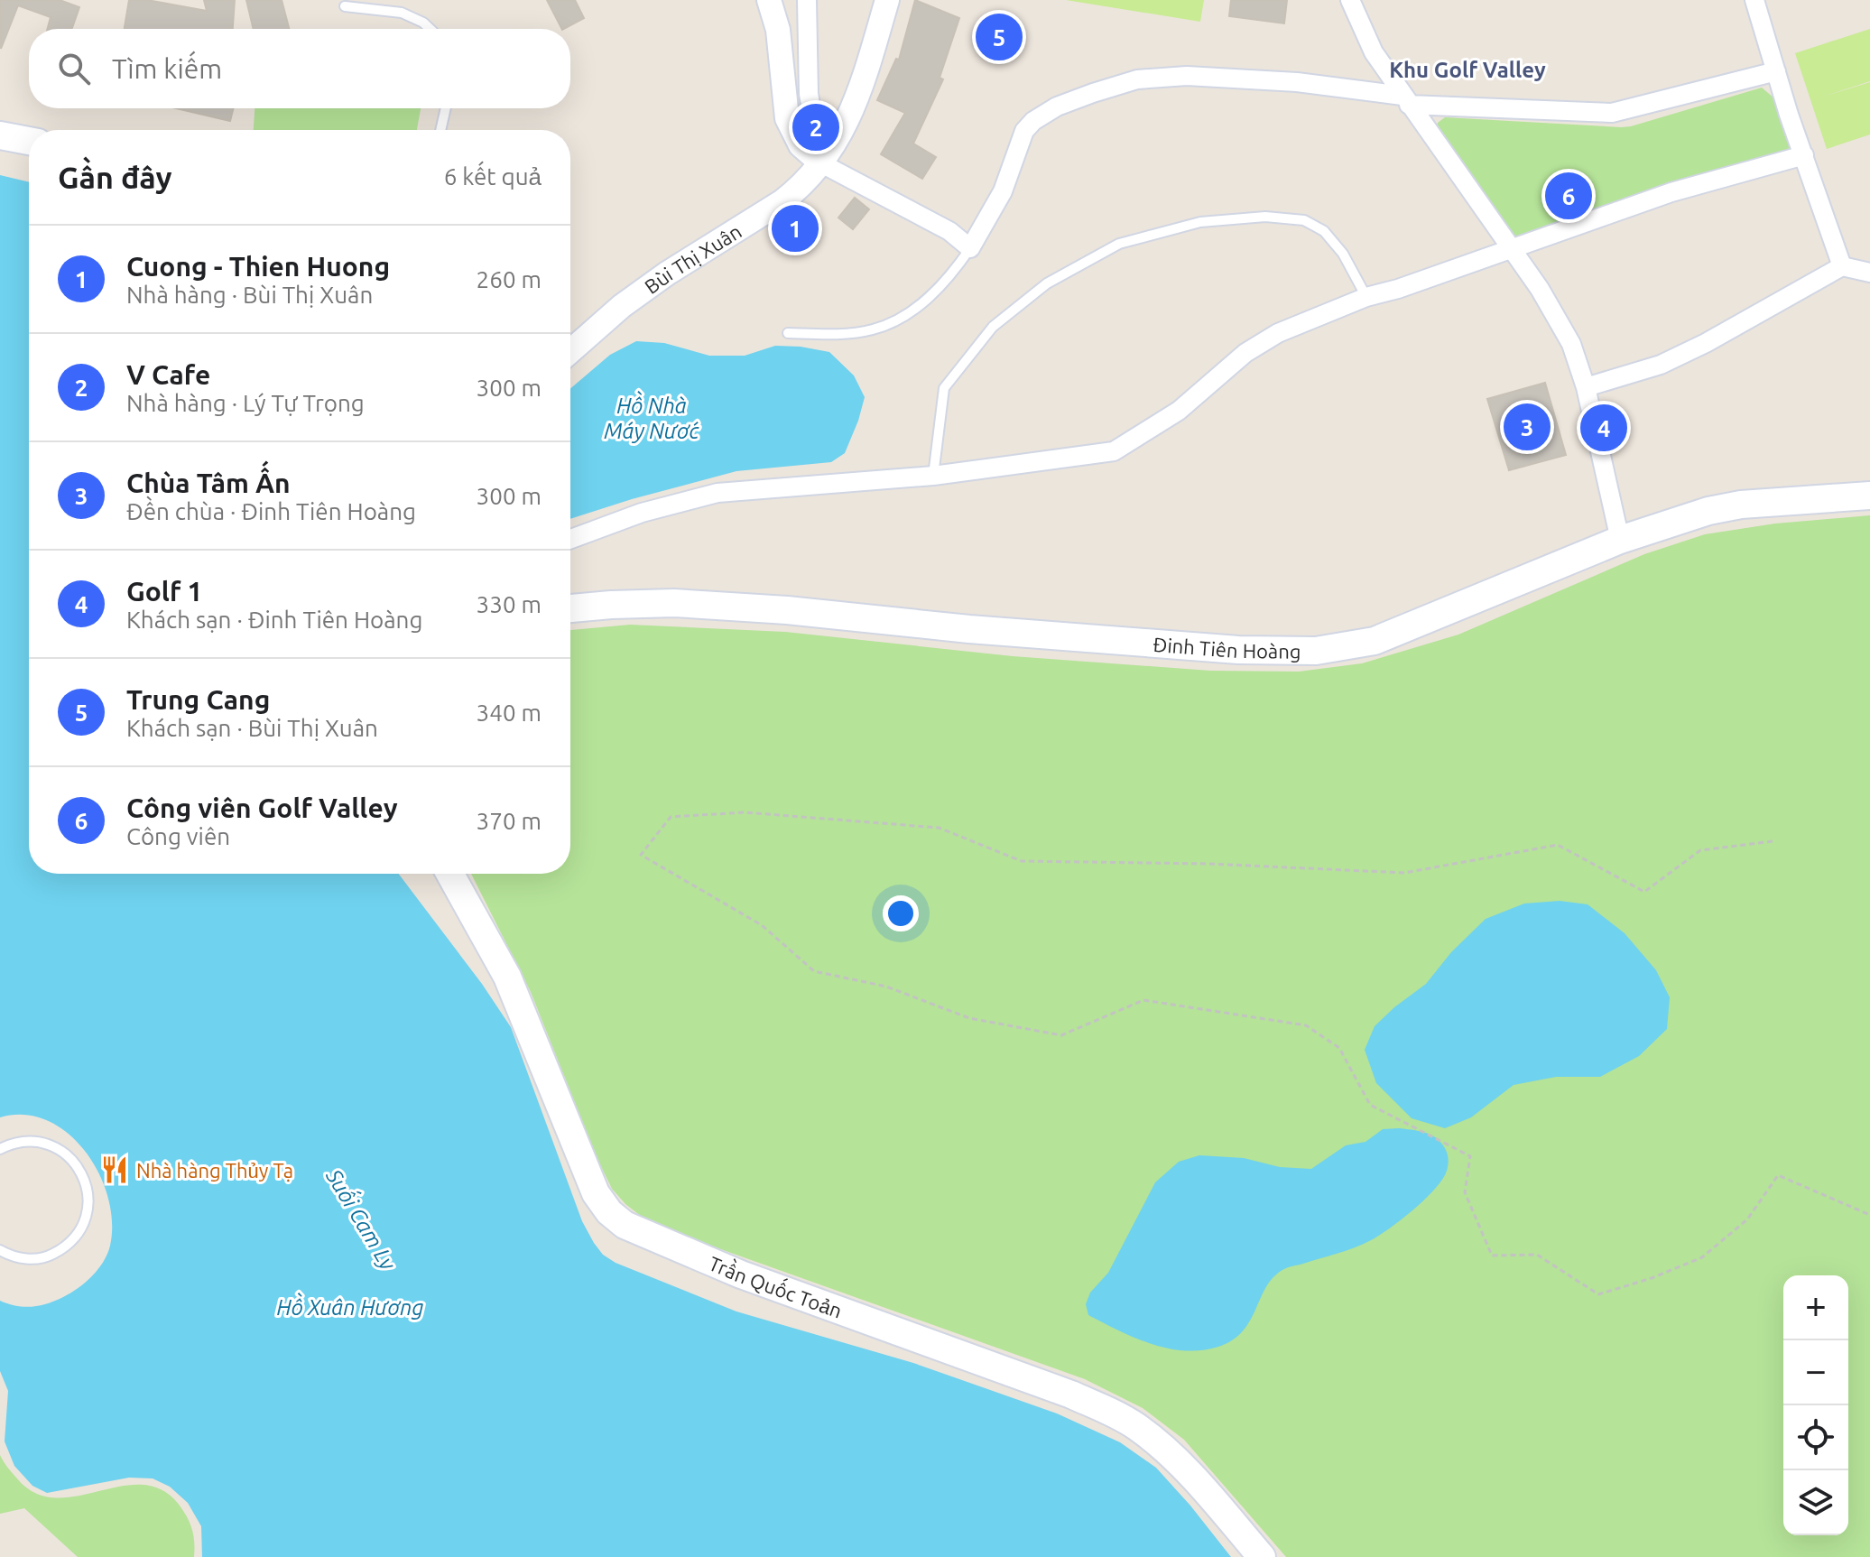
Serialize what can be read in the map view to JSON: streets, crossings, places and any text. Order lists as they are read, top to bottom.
{
  "streets": {
    "main road": ["Đinh Tiên Hoàng", "Trần Quốc Toản"],
    "street": ["Bùi Thị Xuân"]
  },
  "districts": ["Khu Golf Valley"],
  "water": ["Hồ Nhà Máy Nước", "Suối Cam Ly", "Hồ Xuân Hương"],
  "places": {
    "restaurant": ["Nhà hàng Thủy Tạ"]
  },
  "page": {
    "pins": [
      "5",
      "2",
      "6",
      "1",
      "3",
      "4"
    ],
    "search": "Tìm kiếm",
    "heading": ["Gần đây", "6 kết quả"],
    "list": [
      {
        "mark": "1",
        "name": "Cuong - Thien Huong",
        "note": "Nhà hàng · Bùi Thị Xuân",
        "value": "260 m"
      },
      {
        "mark": "2",
        "name": "V Cafe",
        "note": "Nhà hàng · Lý Tự Trọng",
        "value": "300 m"
      },
      {
        "mark": "3",
        "name": "Chùa Tâm Ấn",
        "note": "Đền chùa · Đinh Tiên Hoàng",
        "value": "300 m"
      },
      {
        "mark": "4",
        "name": "Golf 1",
        "note": "Khách sạn · Đinh Tiên Hoàng",
        "value": "330 m"
      },
      {
        "mark": "5",
        "name": "Trung Cang",
        "note": "Khách sạn · Bùi Thị Xuân",
        "value": "340 m"
      },
      {
        "mark": "6",
        "name": "Công viên Golf Valley",
        "note": "Công viên",
        "value": "370 m"
      }
    ],
    "map_buttons": ["+", "−"]
  }
}
